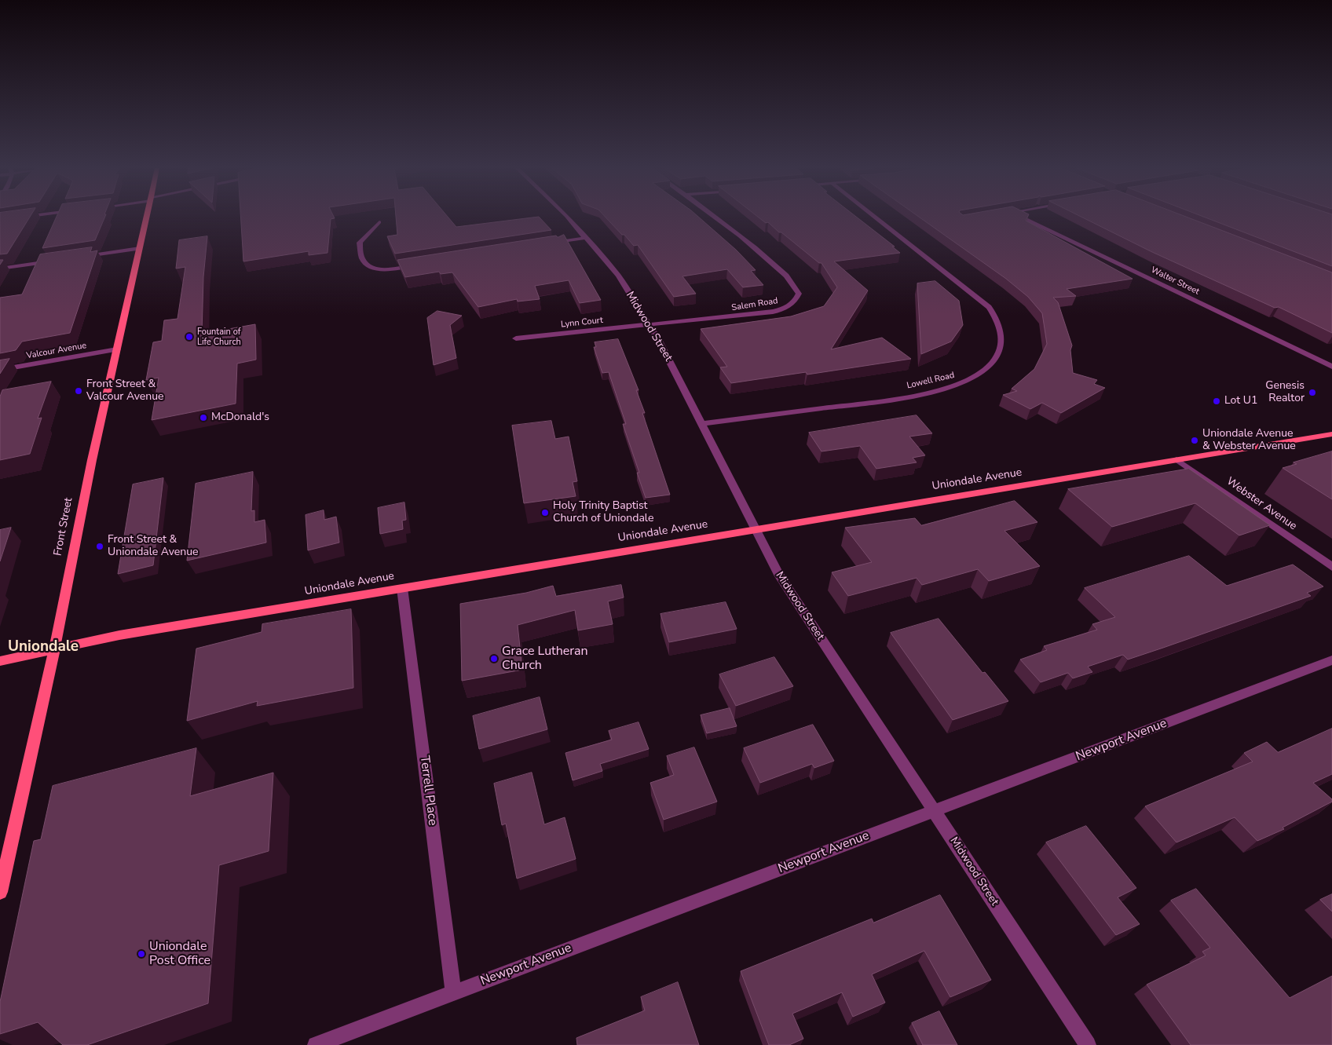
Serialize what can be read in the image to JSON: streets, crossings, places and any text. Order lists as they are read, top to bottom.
{
  "streets": {
    "main road": ["Uniondale Avenue", "Front Street"],
    "street": [
      "Walter Street",
      "Salem Road",
      "Lynn Court",
      "Midwood Street",
      "Valcour Avenue",
      "Lowell Road",
      "Webster Avenue",
      "Newport Avenue",
      "Terrell Place"
    ]
  },
  "crossings": [
    ["Salem Road", "Lynn Court"],
    ["Salem Road", "Midwood Street"],
    ["Lynn Court", "Midwood Street"],
    ["Midwood Street", "Lowell Road"],
    ["Midwood Street", "Uniondale Avenue"],
    ["Midwood Street", "Newport Avenue"],
    ["Valcour Avenue", "Front Street"],
    ["Uniondale Avenue", "Webster Avenue"],
    ["Uniondale Avenue", "Front Street"],
    ["Uniondale Avenue", "Terrell Place"],
    ["Newport Avenue", "Terrell Place"]
  ],
  "districts": ["Uniondale"],
  "places": [
    "Fountain of Life Church",
    "Front Street & Valcour Avenue",
    "Genesis Realtor",
    "Lot U1",
    "McDonald's",
    "Uniondale Avenue & Webster Avenue",
    "Holy Trinity Baptist Church of Uniondale",
    "Front Street & Uniondale Avenue",
    "Grace Lutheran Church",
    "Uniondale Post Office"
  ]
}
